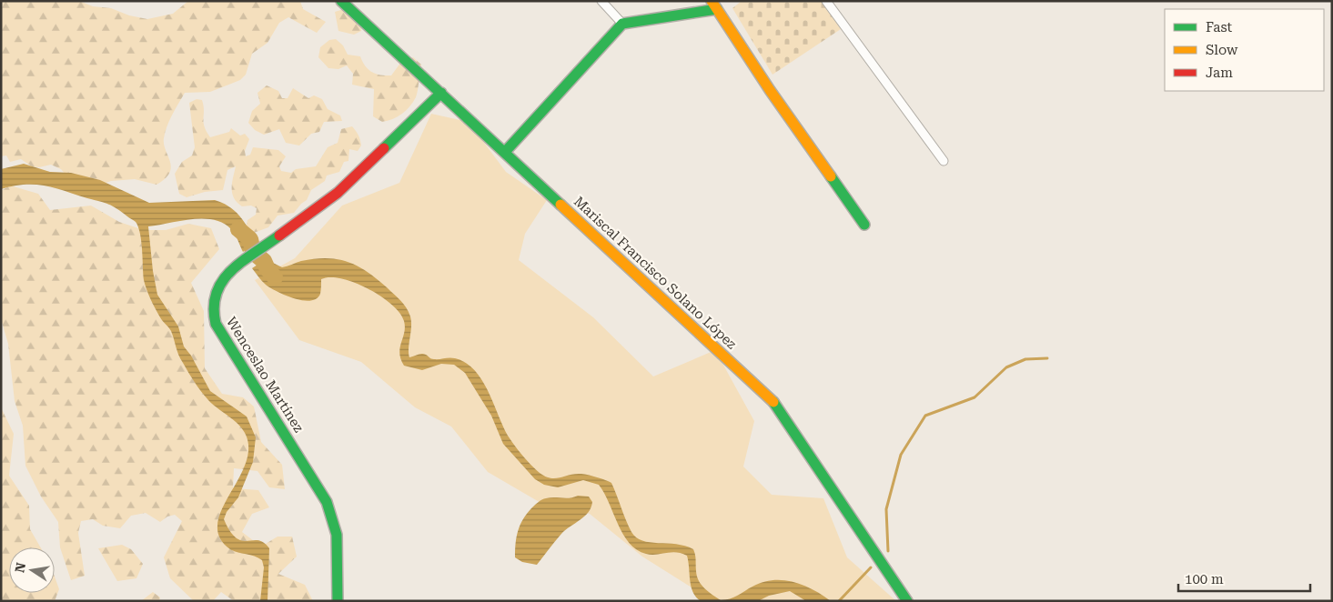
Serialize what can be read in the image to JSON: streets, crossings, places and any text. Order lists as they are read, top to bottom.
{
  "streets": {
    "main road": ["Mariscal Francisco Solano López", "Wenceslao Martínez"]
  },
  "crossings": [
    ["Mariscal Francisco Solano López", "Wenceslao Martínez"]
  ],
  "legend": ["Fast", "Slow", "Jam"],
  "scale_bar": "100 m",
  "north": "left"
}
